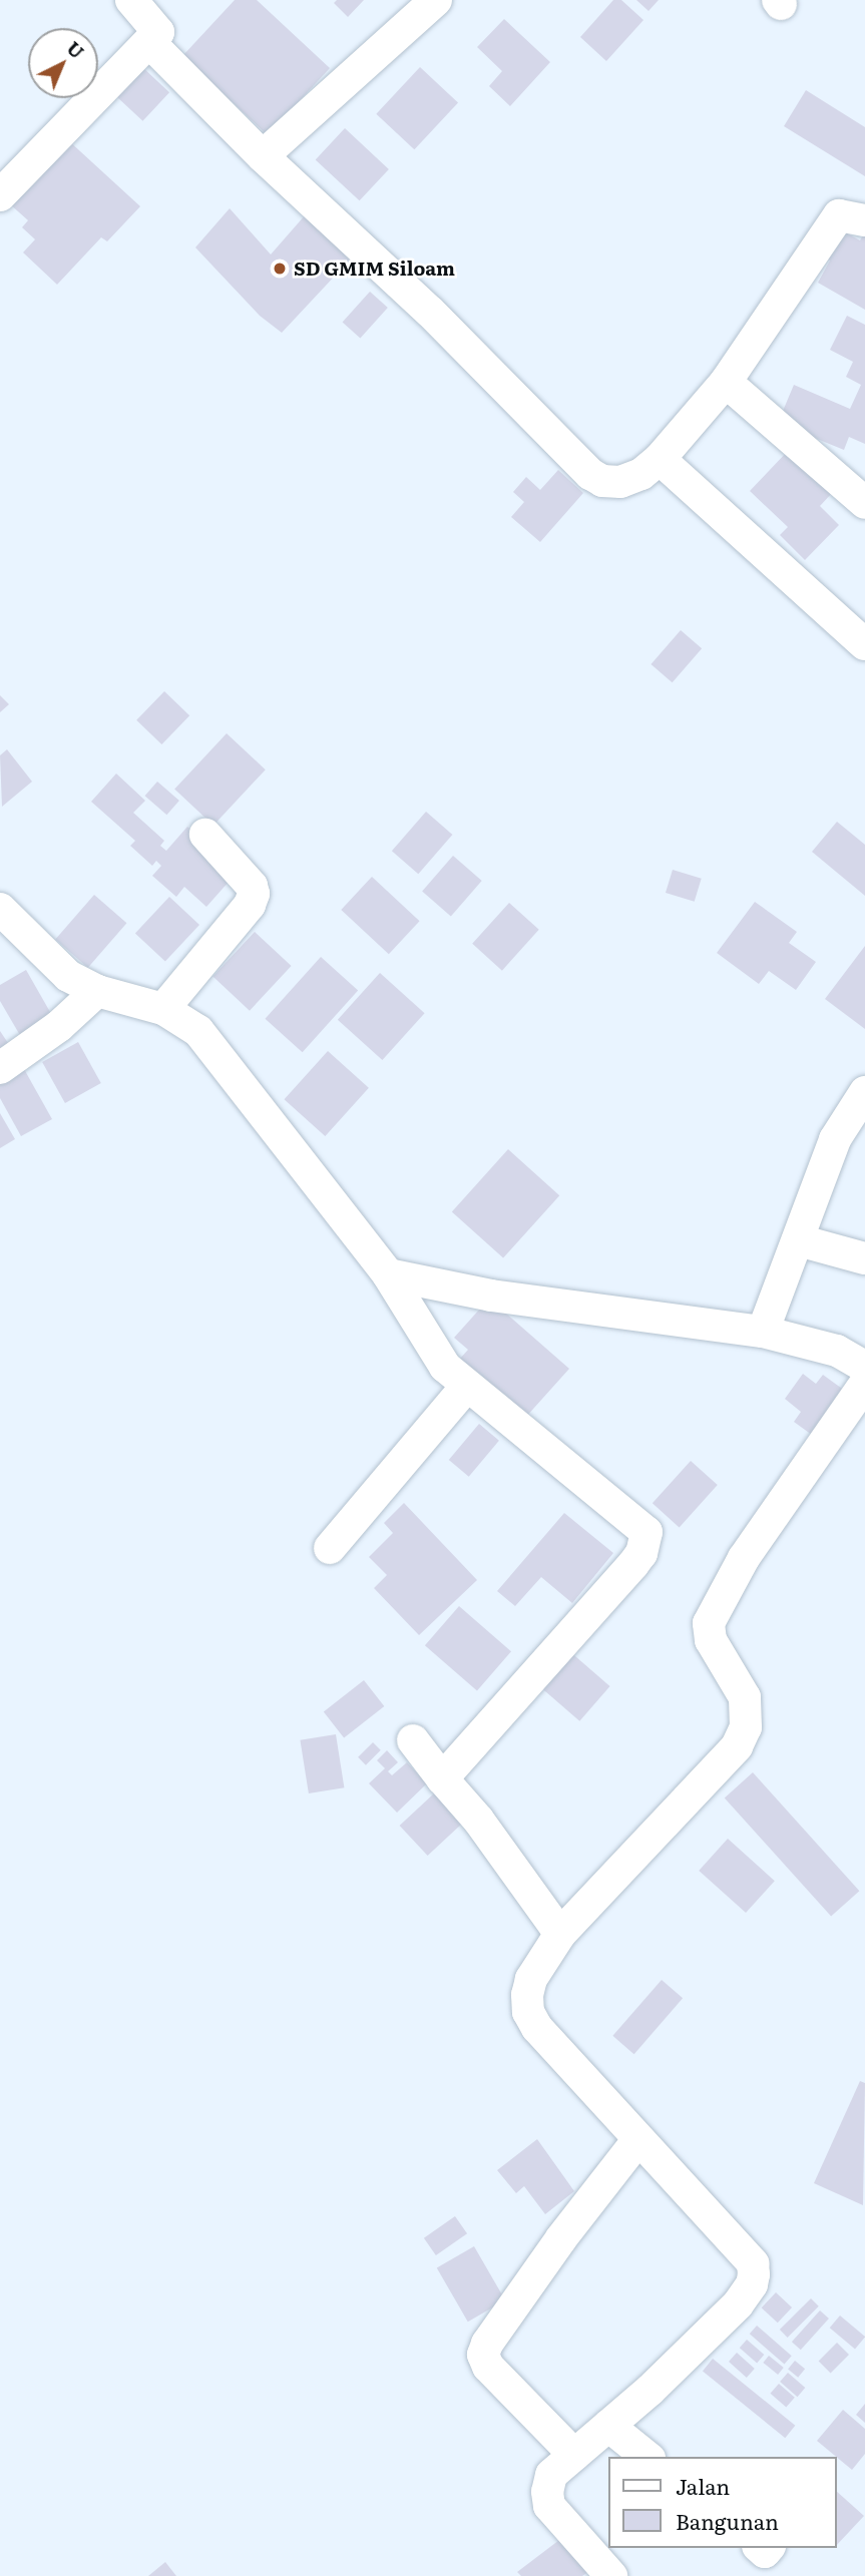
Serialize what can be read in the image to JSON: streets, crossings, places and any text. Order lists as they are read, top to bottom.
{
  "places": ["SD GMIM Siloam"],
  "legend": ["Jalan", "Bangunan"],
  "north": "top right"
}
